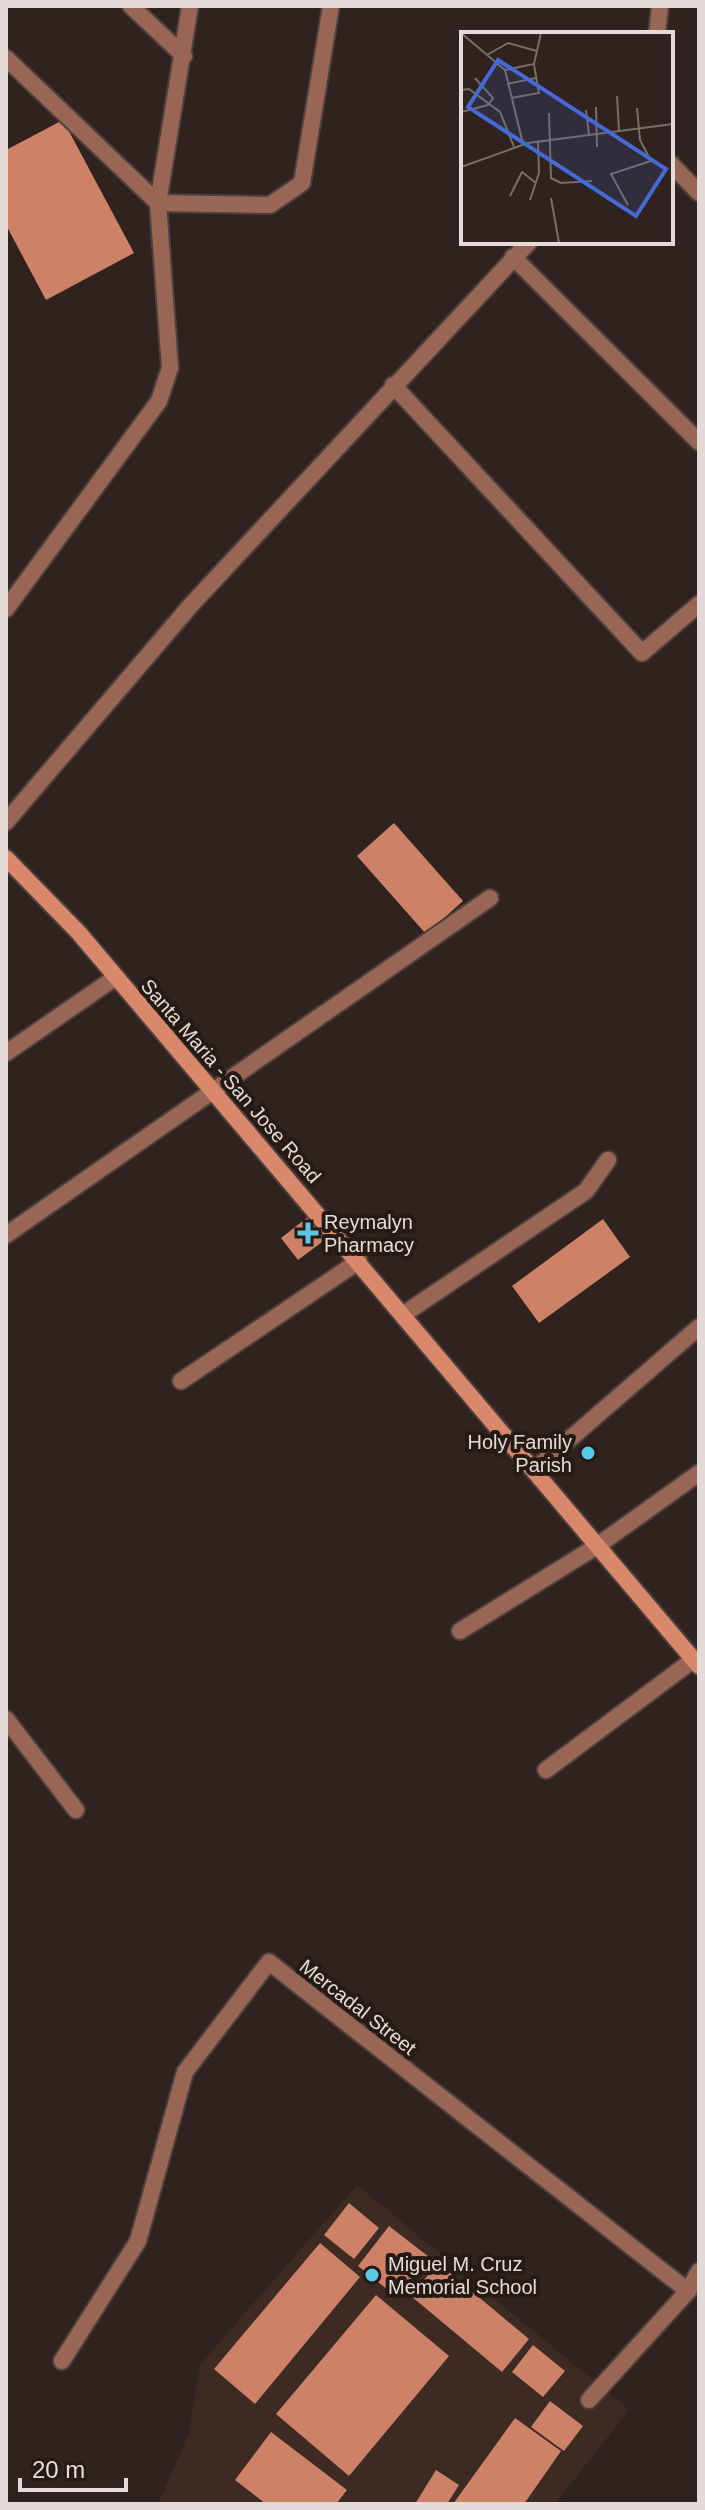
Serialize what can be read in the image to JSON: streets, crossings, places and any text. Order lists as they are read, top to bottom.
{
  "streets": {
    "main road": ["Santa Maria - San Jose Road"],
    "street": ["Mercadal Street"]
  },
  "places": {
    "health": ["Reymalyn Pharmacy"],
    "other": ["Holy Family Parish", "Miguel M. Cruz Memorial School"]
  },
  "scale_bar": "20 m"
}
